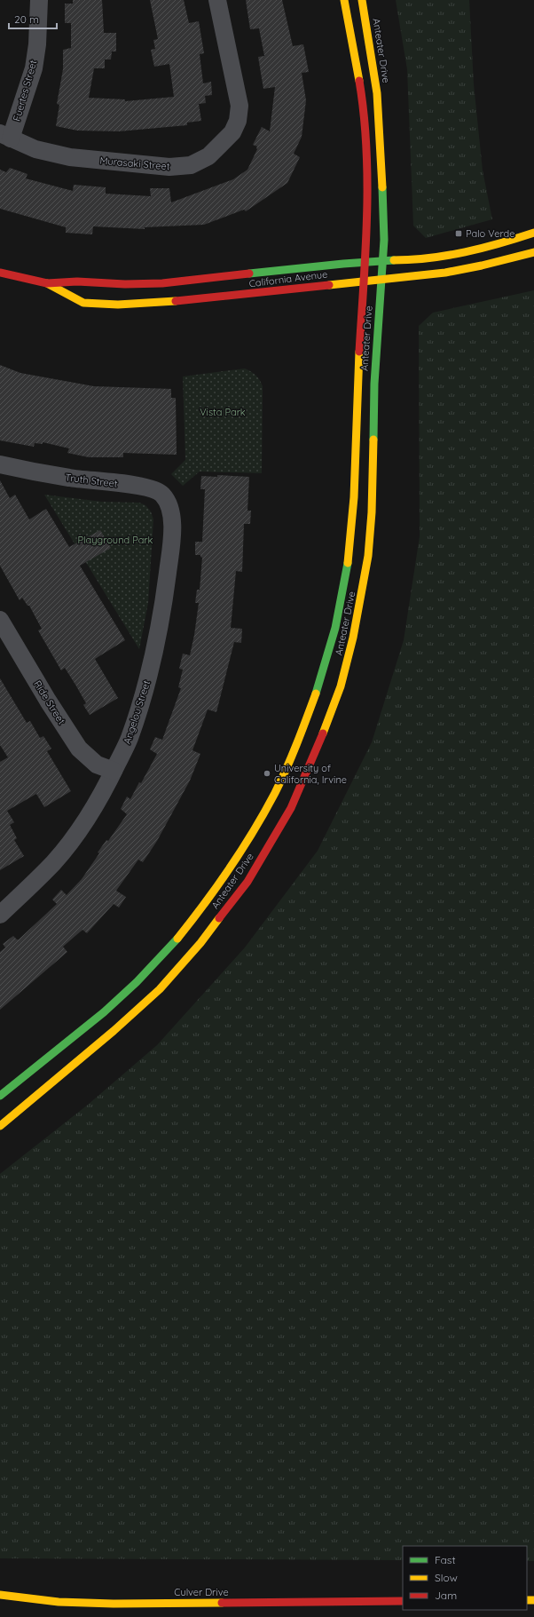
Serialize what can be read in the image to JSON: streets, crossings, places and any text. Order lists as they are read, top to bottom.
{
  "streets": {
    "main road": ["Anteater Drive", "California Avenue", "Culver Drive"],
    "street": [
      "Fuertes Street",
      "Murasaki Street",
      "Truth Street",
      "Ride Street",
      "Angelou Street"
    ]
  },
  "crossings": [
    ["Anteater Drive", "California Avenue"],
    ["Fuertes Street", "Murasaki Street"],
    ["Truth Street", "Angelou Street"],
    ["Ride Street", "Angelou Street"]
  ],
  "parks": ["Vista Park", "Playground Park"],
  "places": {
    "transit": ["Palo Verde"],
    "other": ["University of California, Irvine"]
  },
  "legend": ["Fast", "Slow", "Jam"],
  "scale_bar": "20 m"
}
